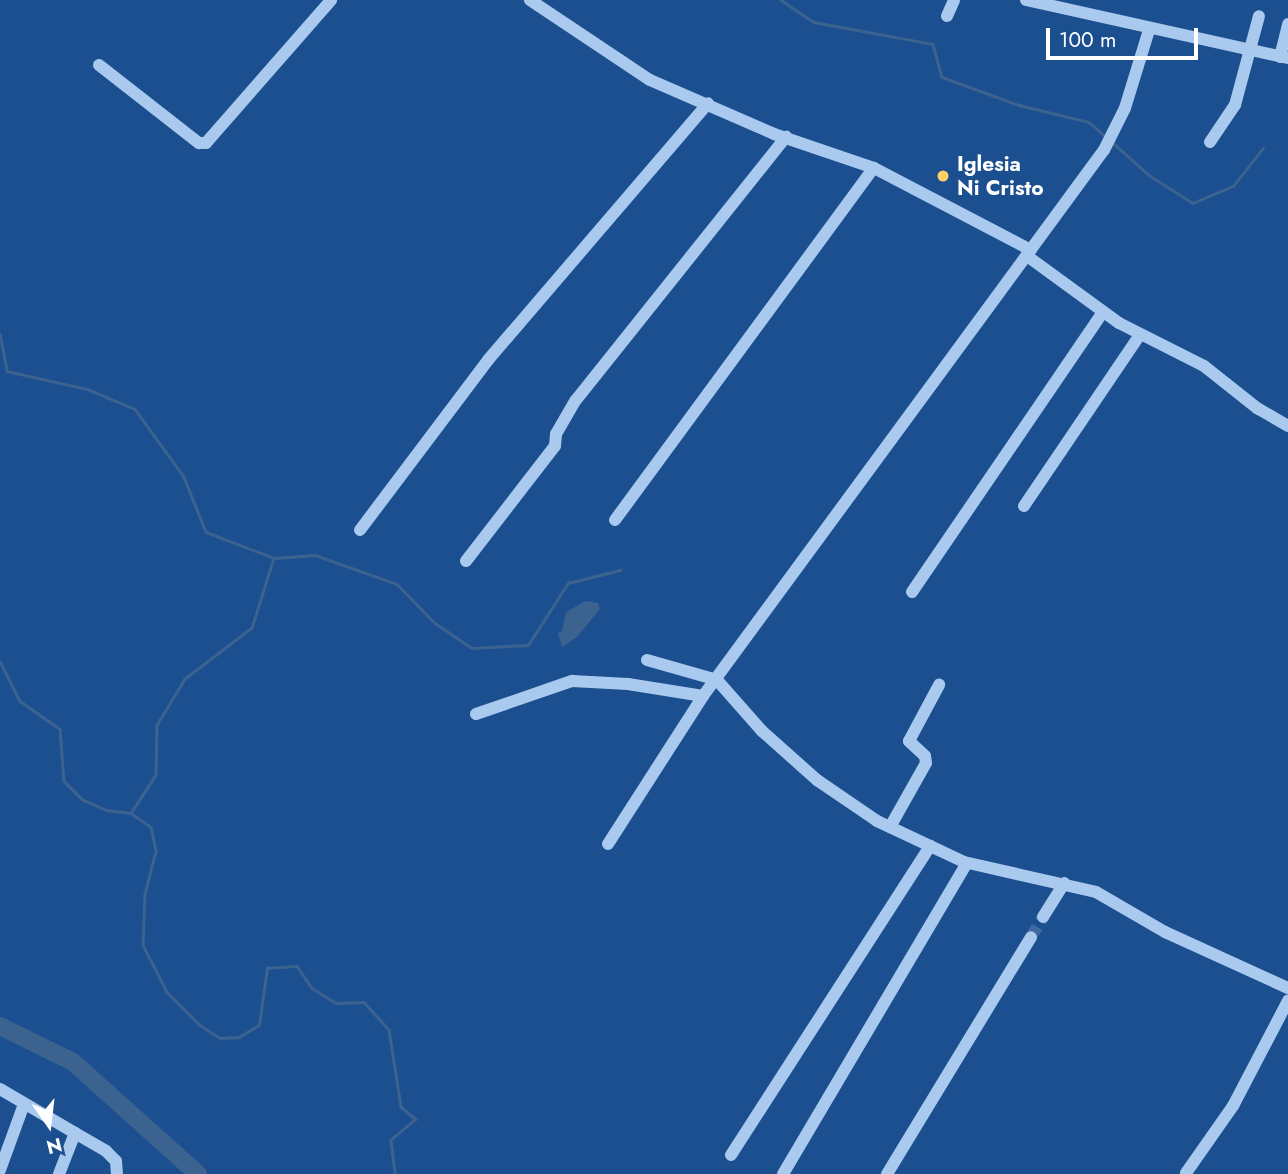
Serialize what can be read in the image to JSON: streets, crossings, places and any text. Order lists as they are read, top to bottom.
{
  "places": ["Iglesia Ni Cristo"],
  "scale_bar": "100 m",
  "north": "bottom"
}
